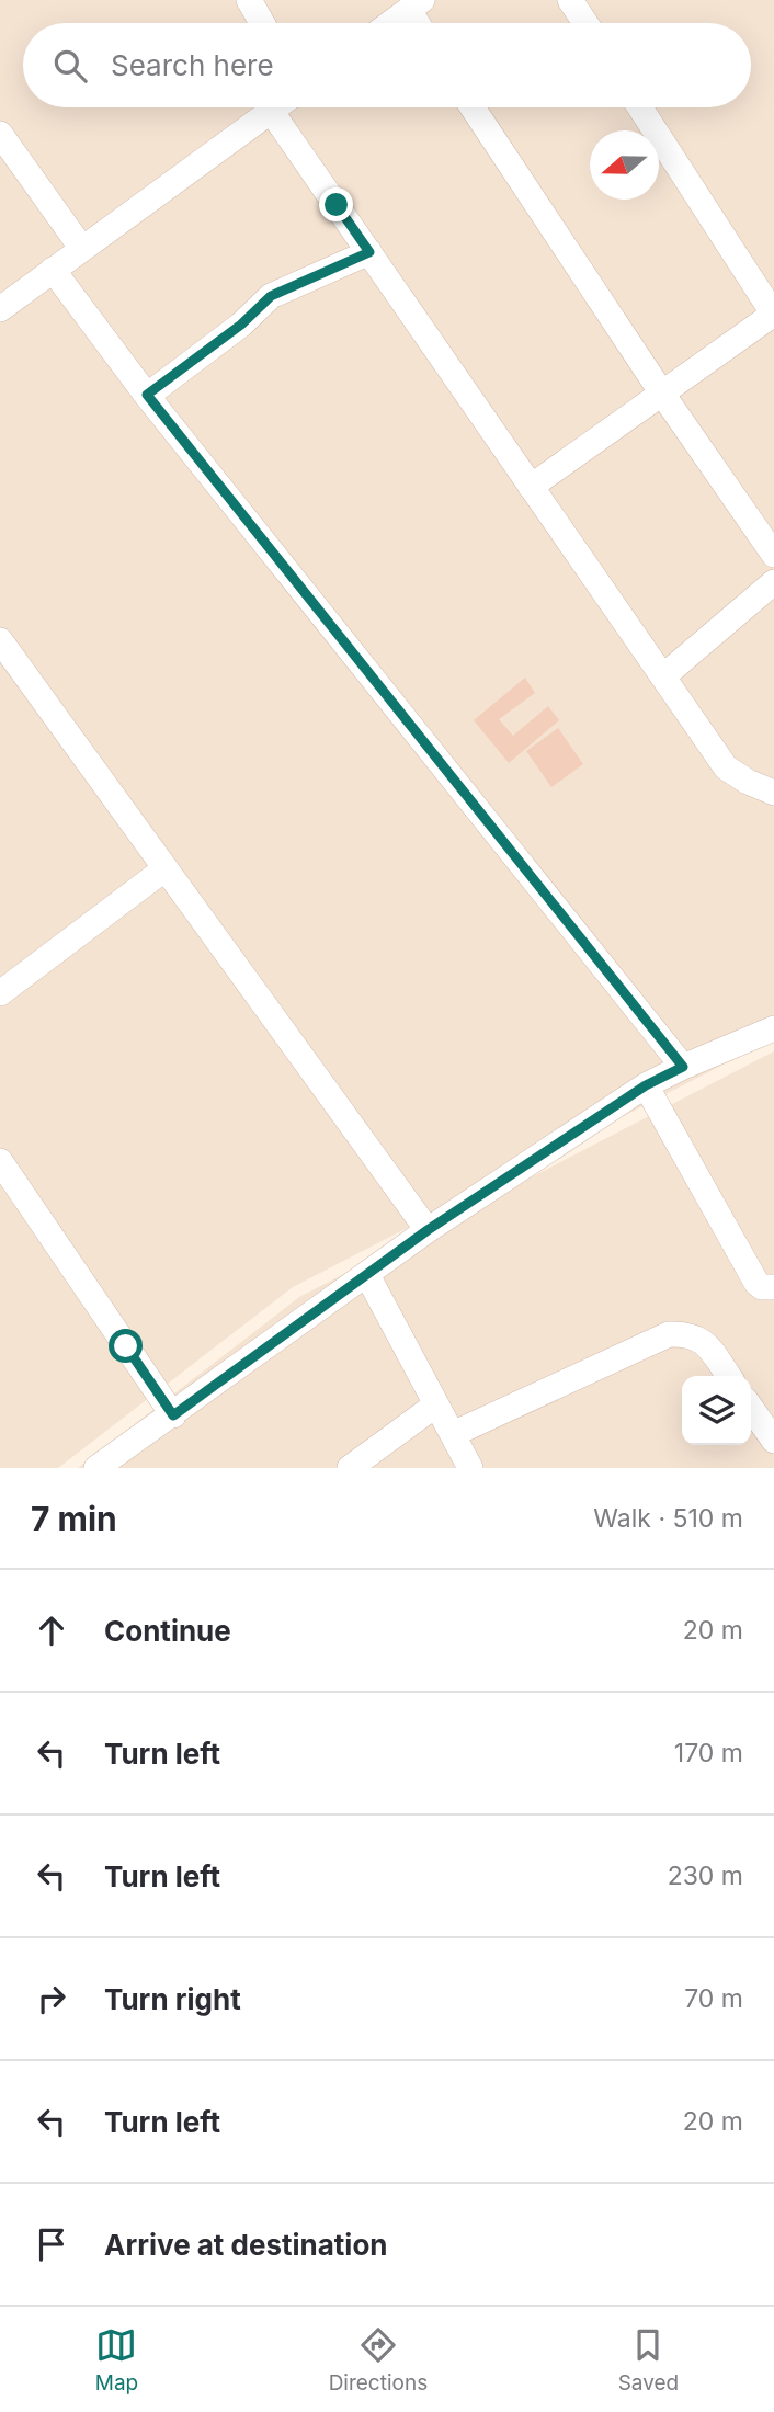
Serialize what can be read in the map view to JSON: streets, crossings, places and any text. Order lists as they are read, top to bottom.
{
  "north": "left",
  "page": {
    "search": "Search here",
    "heading": ["7 min", "Walk · 510 m"],
    "list": [
      ["Continue", "20 m"],
      ["Turn left", "170 m"],
      ["Turn left", "230 m"],
      ["Turn right", "70 m"],
      ["Turn left", "20 m"],
      "Arrive at destination"
    ],
    "nav": ["Map", "Directions", "Saved"]
  }
}
